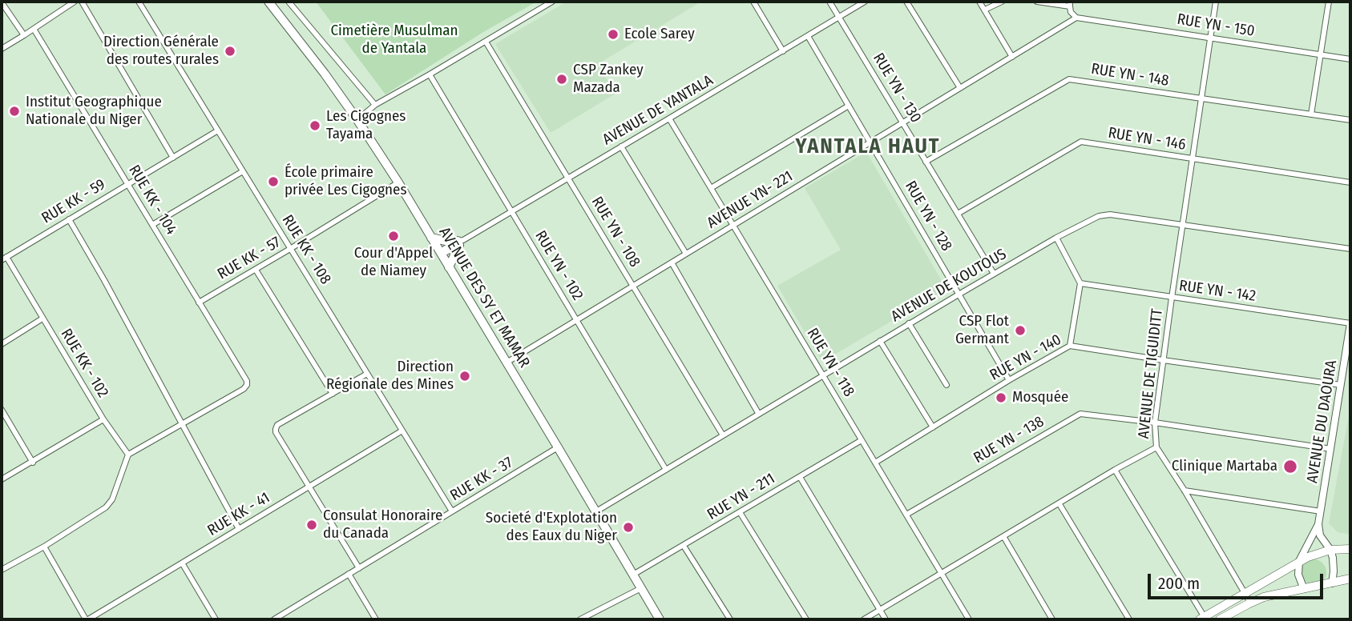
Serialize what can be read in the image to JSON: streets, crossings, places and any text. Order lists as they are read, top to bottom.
{
  "streets": {
    "highway": ["AVENUE DES SY ET MAMAR"],
    "street": [
      "RUE YN - 150",
      "RUE YN - 148",
      "RUE YN - 130",
      "AVENUE DE YANTALA",
      "RUE YN - 146",
      "RUE KK - 104",
      "AVENUE YN- 221",
      "RUE KK - 59",
      "RUE YN - 128",
      "RUE YN - 108",
      "RUE KK - 108",
      "RUE KK - 57",
      "RUE YN - 102",
      "AVENUE DE KOUTOUS",
      "RUE YN - 142",
      "RUE YN - 140",
      "RUE YN - 118",
      "RUE KK - 102",
      "AVENUE DE TIGUIDITT",
      "AVENUE DU DAOURA",
      "RUE YN - 138",
      "RUE KK - 37",
      "RUE YN - 211",
      "RUE KK - 41"
    ]
  },
  "crossings": [
    ["RUE YN - 150", "AVENUE YN- 221"],
    ["RUE YN - 150", "AVENUE DE TIGUIDITT"],
    ["RUE YN - 148", "RUE YN - 130"],
    ["RUE YN - 148", "AVENUE DE TIGUIDITT"],
    ["RUE YN - 130", "AVENUE DE YANTALA"],
    ["RUE YN - 130", "RUE YN - 146"],
    ["RUE YN - 130", "AVENUE YN- 221"],
    ["RUE YN - 130", "AVENUE DE KOUTOUS"],
    ["AVENUE DE YANTALA", "RUE YN - 128"],
    ["AVENUE DE YANTALA", "RUE YN - 108"],
    ["AVENUE DE YANTALA", "RUE YN - 102"],
    ["AVENUE DE YANTALA", "AVENUE DES SY ET MAMAR"],
    ["AVENUE DE YANTALA", "RUE YN - 118"],
    ["RUE YN - 146", "AVENUE DE TIGUIDITT"],
    ["RUE KK - 104", "RUE KK - 59"],
    ["RUE KK - 104", "RUE KK - 57"],
    ["AVENUE YN- 221", "RUE YN - 128"],
    ["AVENUE YN- 221", "RUE YN - 108"],
    ["AVENUE YN- 221", "RUE YN - 102"],
    ["AVENUE YN- 221", "AVENUE DES SY ET MAMAR"],
    ["AVENUE YN- 221", "RUE YN - 118"],
    ["RUE KK - 59", "RUE KK - 108"],
    ["RUE KK - 59", "RUE KK - 102"],
    ["RUE YN - 128", "AVENUE DE KOUTOUS"],
    ["RUE YN - 128", "RUE YN - 140"],
    ["RUE YN - 108", "AVENUE DE KOUTOUS"],
    ["RUE KK - 108", "RUE KK - 57"],
    ["RUE KK - 108", "RUE KK - 37"],
    ["RUE KK - 108", "RUE KK - 41"],
    ["RUE KK - 57", "AVENUE DES SY ET MAMAR"],
    ["RUE YN - 102", "AVENUE DE KOUTOUS"],
    ["AVENUE DE KOUTOUS", "AVENUE DES SY ET MAMAR"],
    ["AVENUE DE KOUTOUS", "RUE YN - 118"],
    ["AVENUE DE KOUTOUS", "AVENUE DE TIGUIDITT"],
    ["RUE YN - 142", "AVENUE DE TIGUIDITT"],
    ["RUE YN - 142", "AVENUE DU DAOURA"],
    ["AVENUE DES SY ET MAMAR", "RUE KK - 37"],
    ["AVENUE DES SY ET MAMAR", "RUE YN - 211"],
    ["RUE YN - 140", "RUE YN - 118"],
    ["RUE YN - 140", "AVENUE DE TIGUIDITT"],
    ["RUE YN - 140", "AVENUE DU DAOURA"],
    ["RUE YN - 118", "AVENUE DE TIGUIDITT"],
    ["RUE YN - 118", "RUE YN - 138"],
    ["RUE YN - 118", "RUE YN - 211"],
    ["AVENUE DE TIGUIDITT", "RUE YN - 138"],
    ["AVENUE DU DAOURA", "RUE YN - 138"]
  ],
  "districts": ["YANTALA HAUT"],
  "parks": ["Cimetière Musulman de Yantala"],
  "places": [
    "Ecole Sarey",
    "Direction Générale des routes rurales",
    "CSP Zankey Mazada",
    "Institut Geographique Nationale du Niger",
    "Les Cigognes Tayama",
    "École primaire privée Les Cigognes",
    "Cour d'Appel de Niamey",
    "CSP Flot Germant",
    "Direction Régionale des Mines",
    "Mosquée",
    "Clinique Martaba",
    "Consulat Honoraire du Canada",
    "Societé d'Explotation des Eaux du Niger"
  ],
  "scale_bar": "200 m"
}
